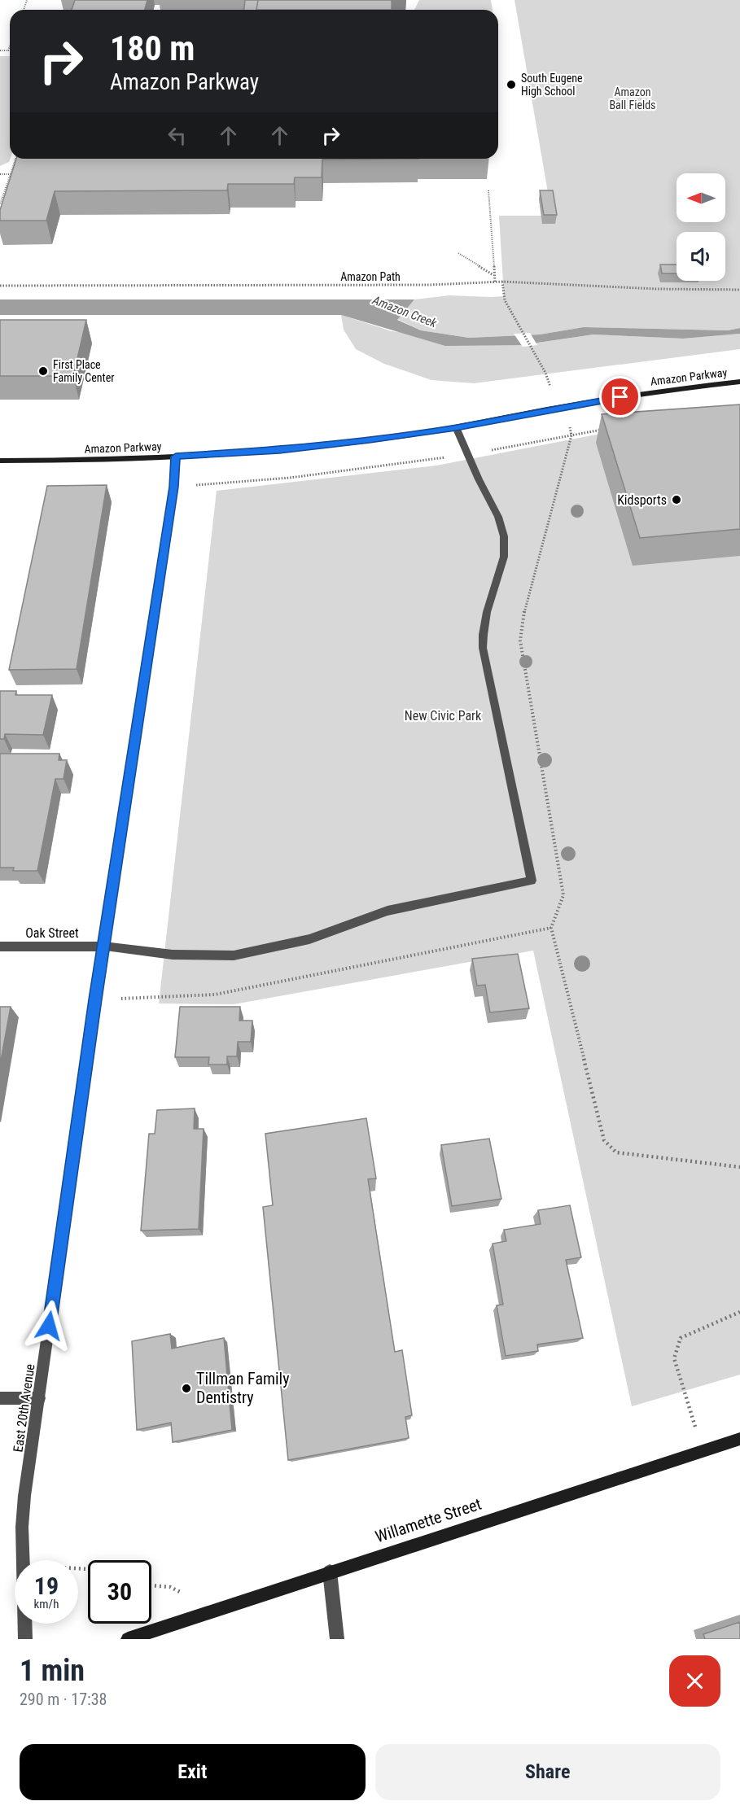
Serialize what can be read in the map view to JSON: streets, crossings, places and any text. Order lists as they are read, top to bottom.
{
  "streets": {
    "main road": ["Amazon Parkway", "Willamette Street"],
    "street": ["Oak Street", "East 20th Avenue"],
    "path": ["Amazon Path"]
  },
  "crossings": [
    ["Amazon Parkway", "Oak Street"],
    ["Amazon Parkway", "East 20th Avenue"],
    ["Oak Street", "East 20th Avenue"]
  ],
  "water": ["Amazon Creek"],
  "parks": ["Amazon Ball Fields", "New Civic Park"],
  "places": [
    "South Eugene High School",
    "First Place Family Center",
    "Kidsports",
    "Tillman Family Dentistry"
  ],
  "north": "left",
  "page": {
    "turn": ["180 m", "Amazon Parkway"],
    "speed": "19 km/h",
    "limit": "30",
    "heading": ["1 min", "290 m · 17:38"],
    "buttons": ["Exit", "Share"]
  }
}
